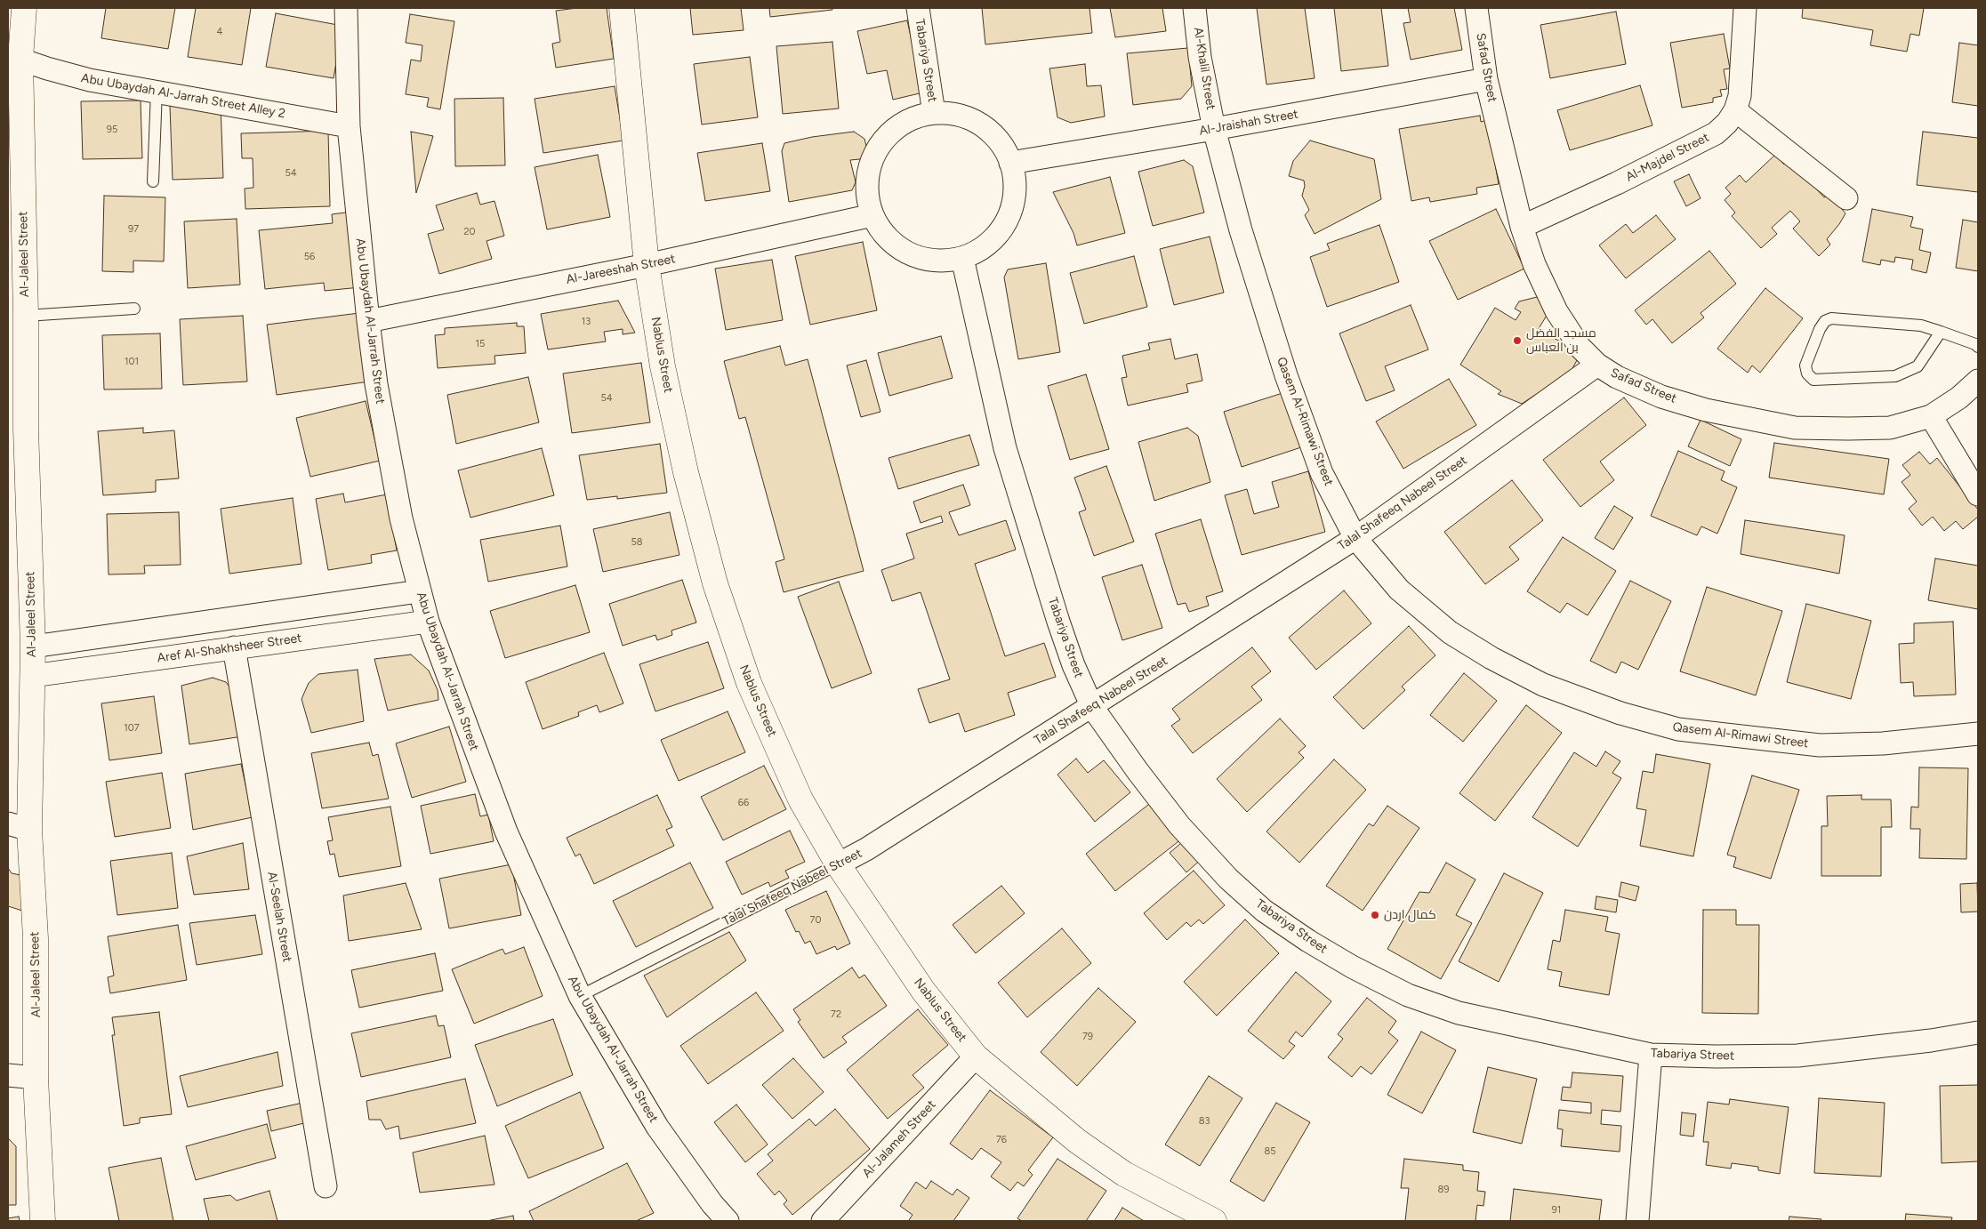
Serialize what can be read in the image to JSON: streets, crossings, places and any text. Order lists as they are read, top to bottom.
{
  "streets": {
    "street": [
      "Tabariya Street",
      "Safad Street",
      "Al-Khalil Street",
      "Abu Ubaydah Al-Jarrah Street Alley 2",
      "Al-Jraishah Street",
      "Al-Majdel Street",
      "Al-Jaleel Street",
      "Al-Jareeshah Street",
      "Abu Ubaydah Al-Jarrah Street",
      "Nablus Street",
      "Qasem Al-Rimawi Street",
      "Talal Shafeeq Nabeel Street",
      "Aref Al-Shakhsheer Street",
      "Al-Seelah Street",
      "Al-Jalameh Street"
    ]
  },
  "crossings": [
    ["Tabariya Street", "Al-Jraishah Street"],
    ["Tabariya Street", "Al-Jareeshah Street"],
    ["Tabariya Street", "Talal Shafeeq Nabeel Street"],
    ["Safad Street", "Al-Jraishah Street"],
    ["Safad Street", "Al-Majdel Street"],
    ["Safad Street", "Talal Shafeeq Nabeel Street"],
    ["Al-Khalil Street", "Al-Jraishah Street"],
    ["Al-Khalil Street", "Qasem Al-Rimawi Street"],
    ["Abu Ubaydah Al-Jarrah Street Alley 2", "Al-Jaleel Street"],
    ["Abu Ubaydah Al-Jarrah Street Alley 2", "Abu Ubaydah Al-Jarrah Street"],
    ["Al-Jraishah Street", "Al-Jareeshah Street"],
    ["Al-Jraishah Street", "Qasem Al-Rimawi Street"],
    ["Al-Jaleel Street", "Aref Al-Shakhsheer Street"],
    ["Al-Jareeshah Street", "Abu Ubaydah Al-Jarrah Street"],
    ["Al-Jareeshah Street", "Nablus Street"],
    ["Abu Ubaydah Al-Jarrah Street", "Talal Shafeeq Nabeel Street"],
    ["Abu Ubaydah Al-Jarrah Street", "Aref Al-Shakhsheer Street"],
    ["Nablus Street", "Talal Shafeeq Nabeel Street"],
    ["Nablus Street", "Al-Jalameh Street"],
    ["Qasem Al-Rimawi Street", "Talal Shafeeq Nabeel Street"],
    ["Aref Al-Shakhsheer Street", "Al-Seelah Street"]
  ],
  "places": ["مسجد الفضل بن العباس", "كمال اردن"],
  "house_numbers": [
    "4",
    "95",
    "54",
    "97",
    "20",
    "56",
    "13",
    "15",
    "101",
    "54",
    "58",
    "107",
    "66",
    "70",
    "72",
    "79",
    "83",
    "76",
    "85",
    "89",
    "91"
  ]
}
